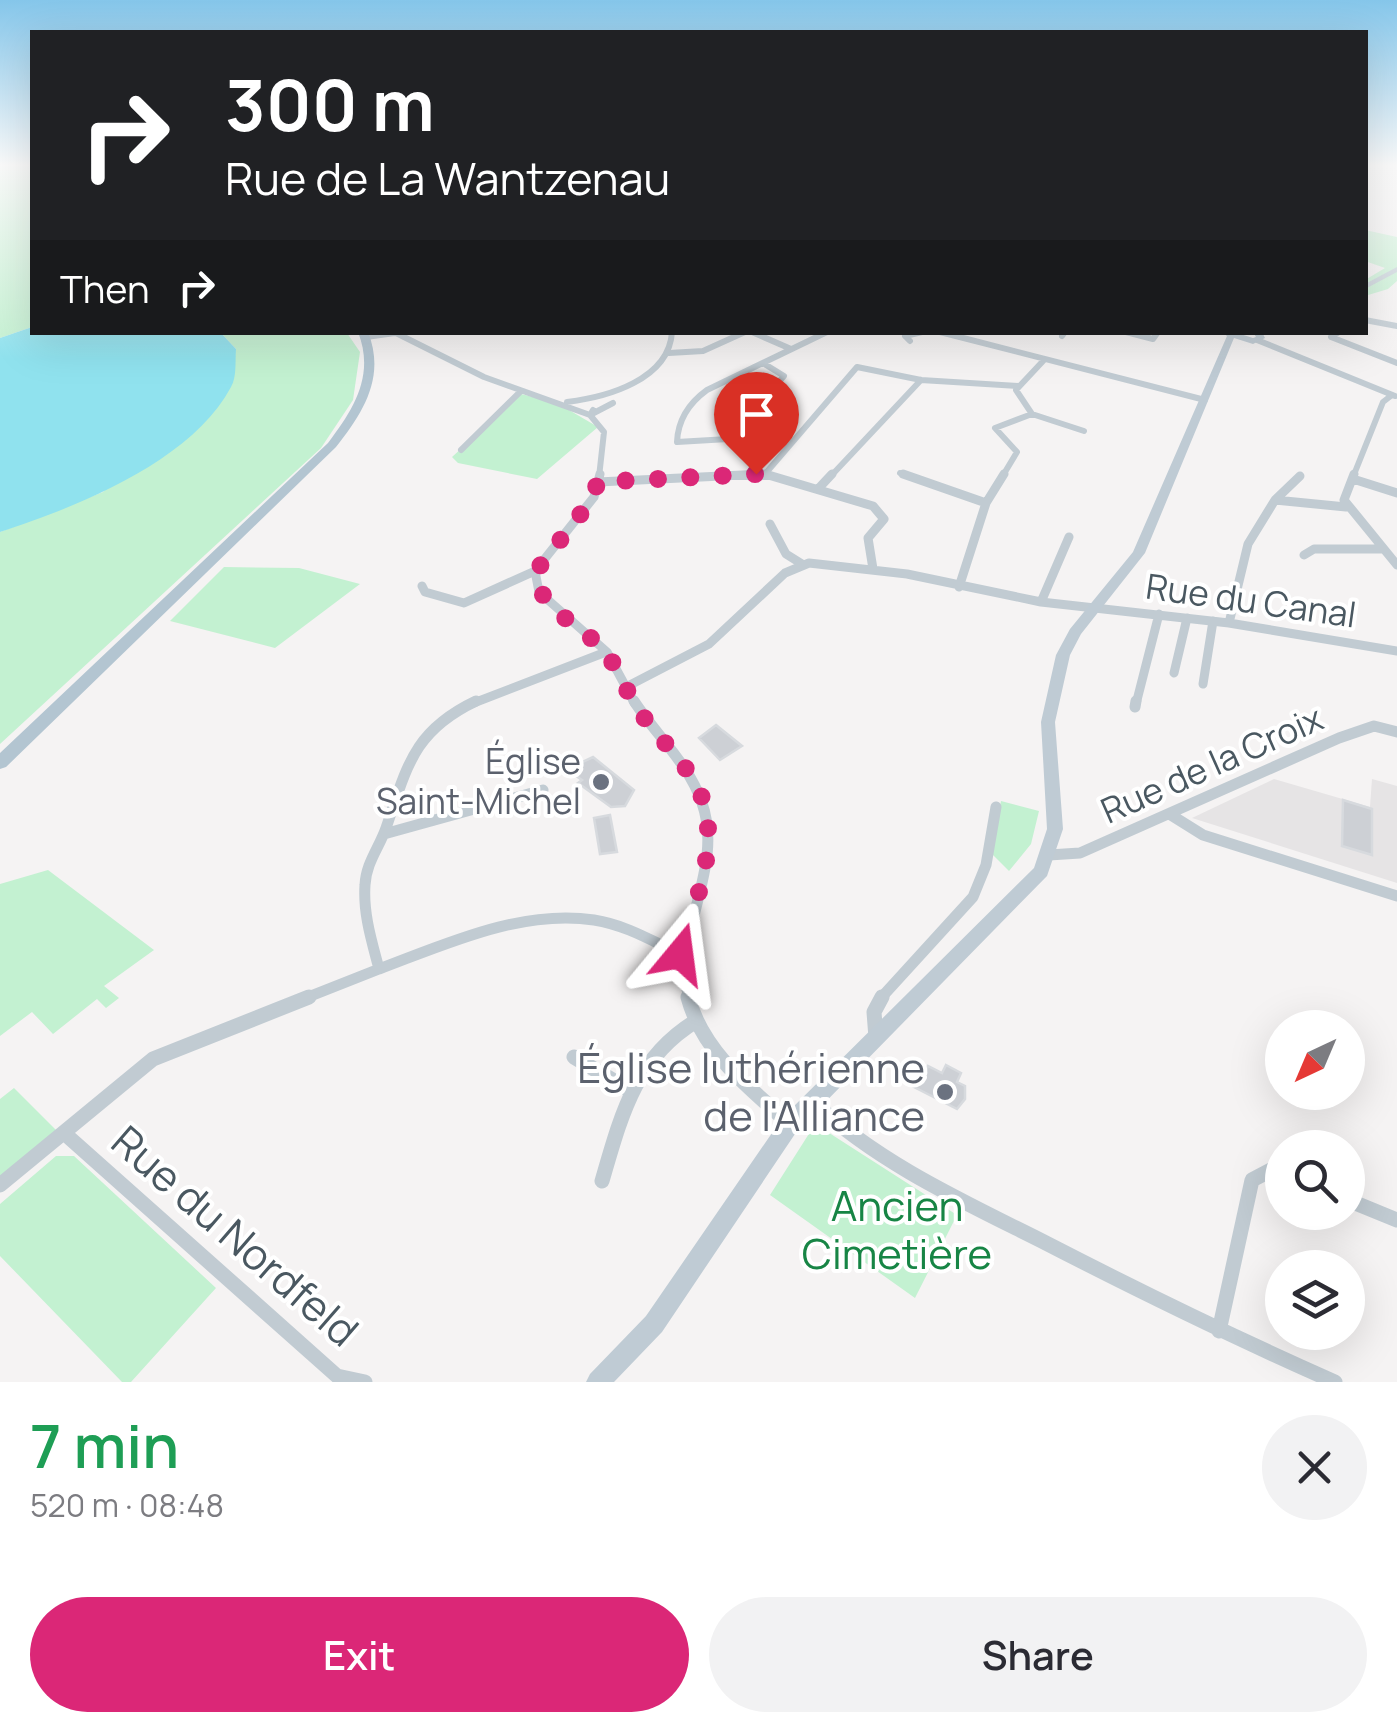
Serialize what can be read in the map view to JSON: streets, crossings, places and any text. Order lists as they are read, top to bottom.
{
  "streets": {
    "street": ["Rue du Canal", "Rue de la Croix", "Rue du Nordfeld"]
  },
  "parks": ["Ancien Cimetière"],
  "places": ["Église Saint-Michel", "Église luthérienne de l'Alliance"],
  "north": "bottom left",
  "page": {
    "turn": ["300 m", "Rue de La Wantzenau"],
    "then": "Then",
    "heading": ["7 min", "520 m · 08:48"],
    "buttons": ["Exit", "Share"]
  }
}
